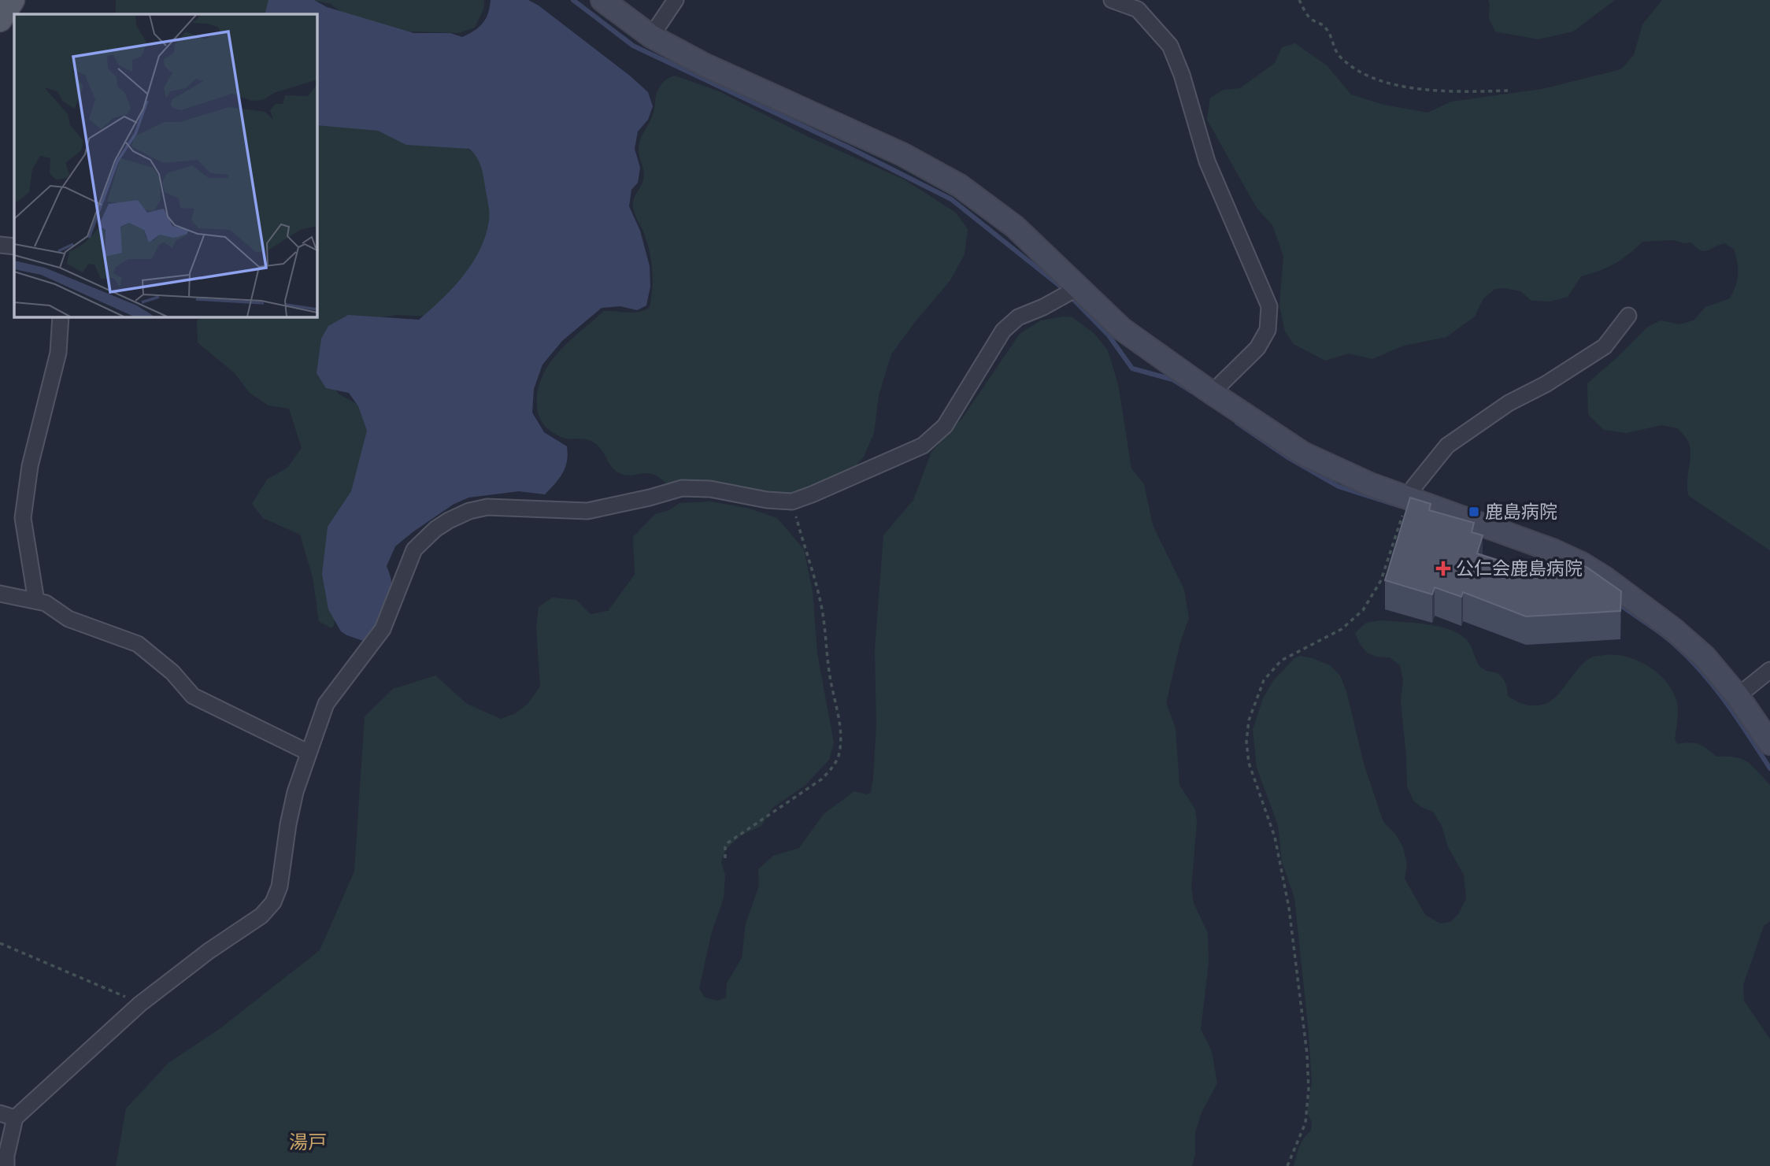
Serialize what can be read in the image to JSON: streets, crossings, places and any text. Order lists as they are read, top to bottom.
{
  "districts": ["湯戸"],
  "places": {
    "transit": ["鹿島病院"],
    "health": ["公仁会鹿島病院"]
  }
}
